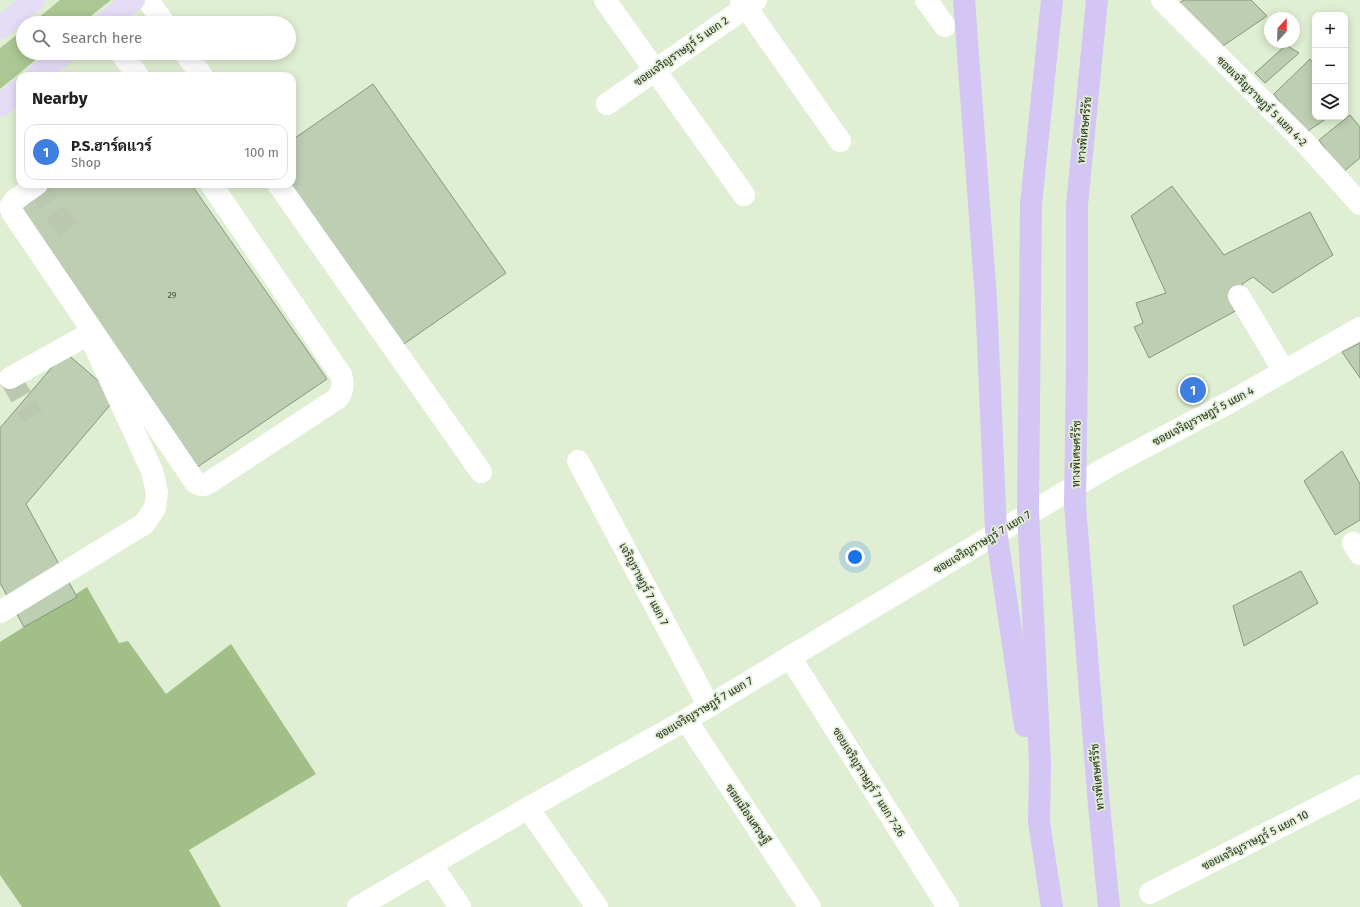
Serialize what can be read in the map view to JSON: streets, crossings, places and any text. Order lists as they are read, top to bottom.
{
  "streets": {
    "highway": ["ทางพิเศษศรีรัช"],
    "street": [
      "ซอยเจริญราษฎร์ 5 แยก 2",
      "ซอยเจริญราษฎร์ 5 แยก 4-2",
      "ซอยเจริญราษฎร์ 5 แยก 4",
      "ซอยเจริญราษฎร์ 7 แยก 7",
      "เจริญราษฎร์ 7 แยก 7",
      "ซอยเจริญราษฎร์ 7 แยก 7-26",
      "ซอยเมืองเศรษฐี",
      "ซอยเจริญราษฎร์ 5 แยก 10"
    ]
  },
  "crossings": [
    ["ซอยเจริญราษฎร์ 5 แยก 4", "ซอยเจริญราษฎร์ 7 แยก 7"],
    ["ซอยเจริญราษฎร์ 7 แยก 7", "เจริญราษฎร์ 7 แยก 7"],
    ["ซอยเจริญราษฎร์ 7 แยก 7", "ซอยเจริญราษฎร์ 7 แยก 7-26"],
    ["ซอยเจริญราษฎร์ 7 แยก 7", "ซอยเมืองเศรษฐี"]
  ],
  "house_numbers": ["29"],
  "north": "top",
  "page": {
    "map_buttons": ["+", "−"],
    "search": "Search here",
    "heading": "Nearby",
    "list": [
      {
        "mark": "1",
        "name": "P.S.ฮาร์ดแวร์",
        "note": "Shop",
        "value": "100 m"
      }
    ],
    "pins": "1"
  }
}
